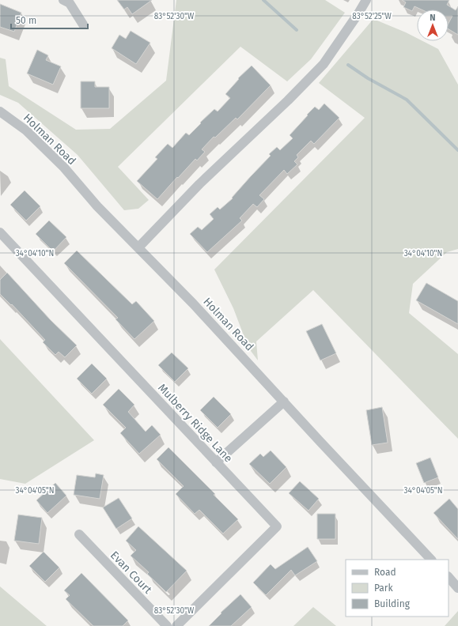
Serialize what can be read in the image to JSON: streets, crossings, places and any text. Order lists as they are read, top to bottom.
{
  "streets": {
    "street": ["Holman Road", "Mulberry Ridge Lane", "Evan Court"]
  },
  "legend": ["Road", "Park", "Building"],
  "scale_bar": "50 m",
  "north": "top",
  "coordinates": [
    "83°52'30\"W",
    "83°52'25\"W",
    "34°04'10\"N",
    "34°04'05\"N"
  ]
}
